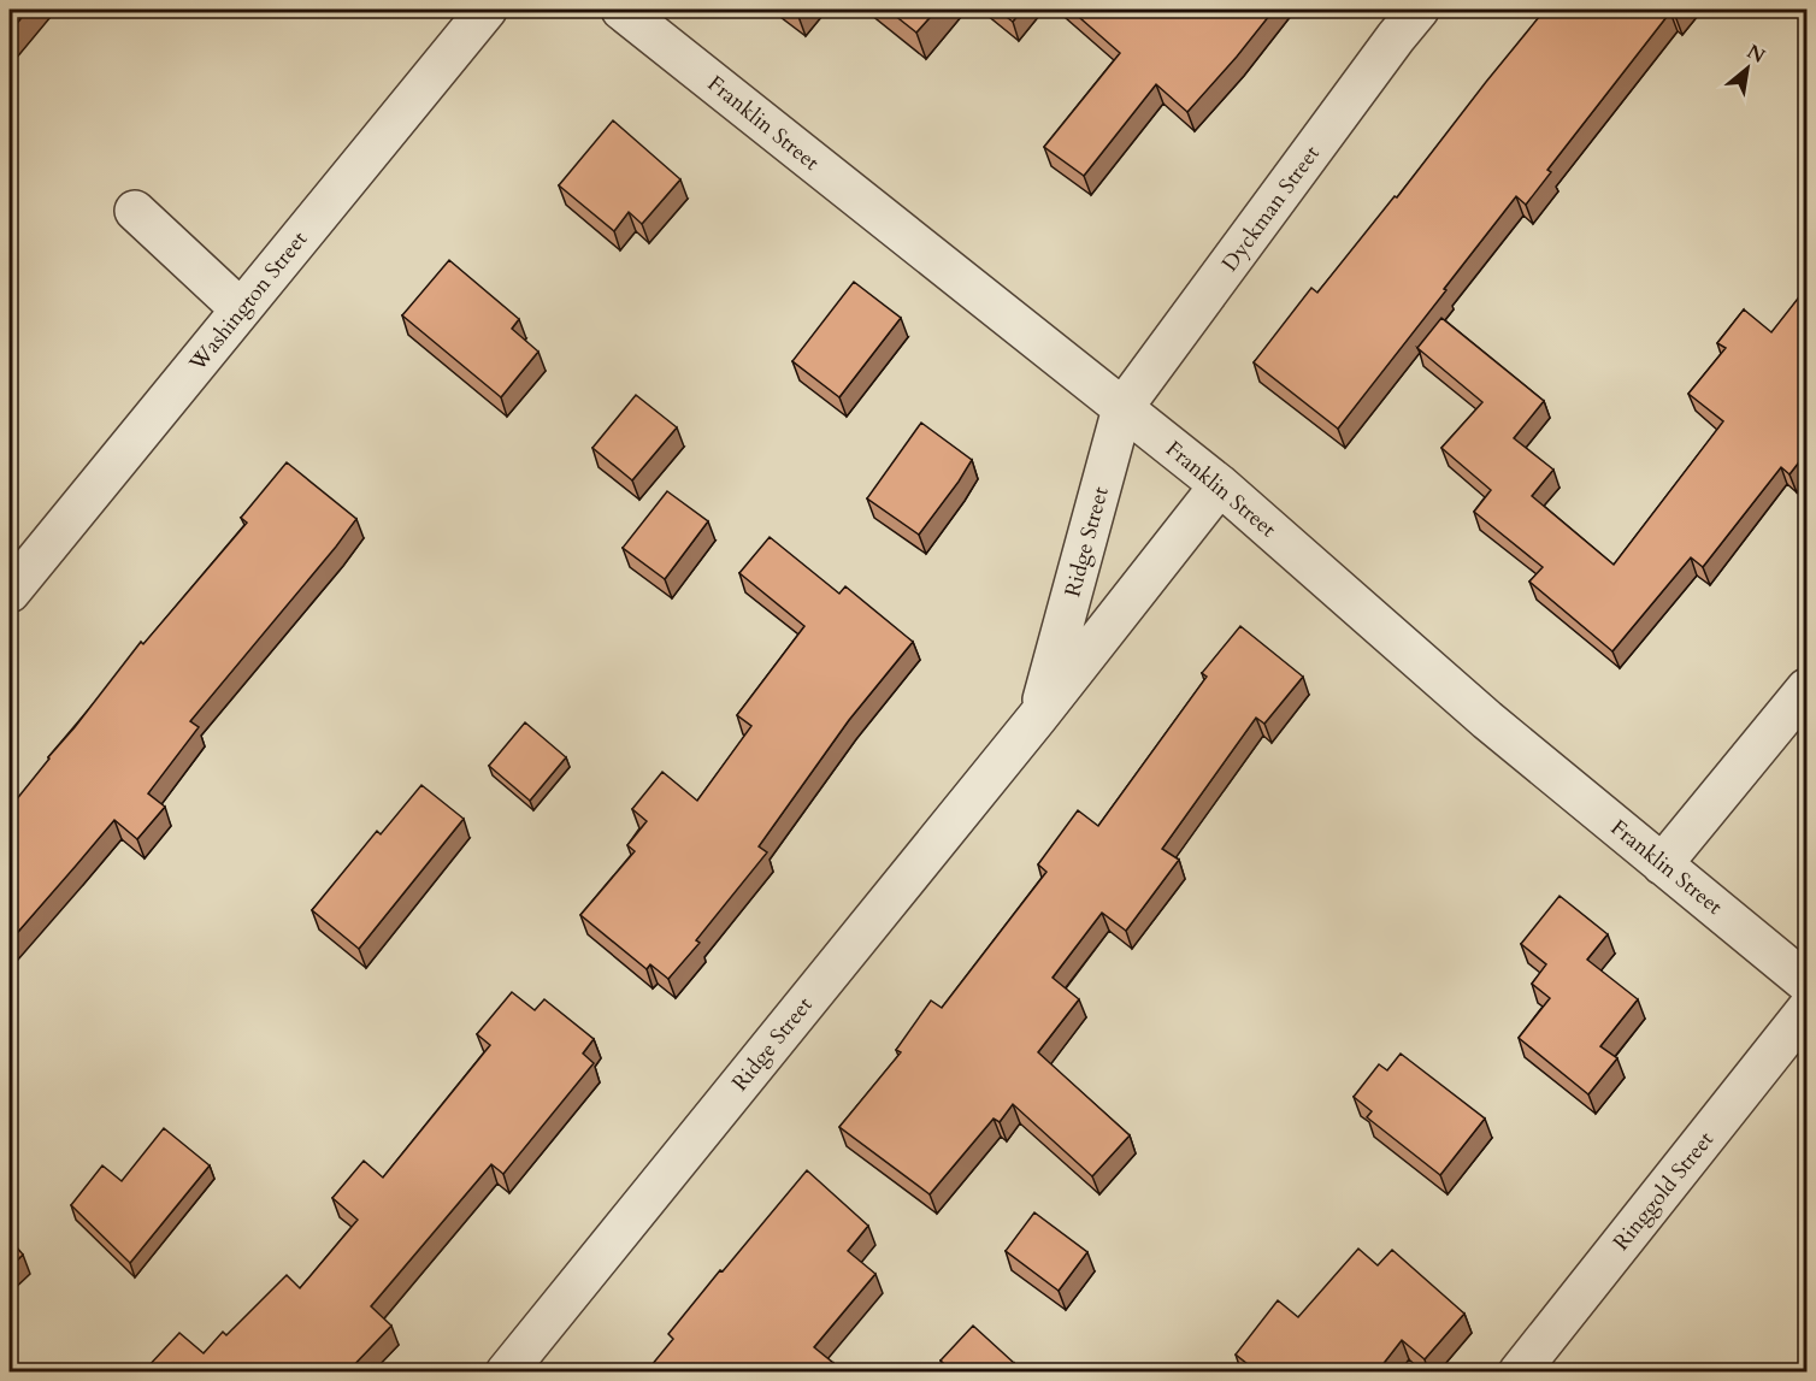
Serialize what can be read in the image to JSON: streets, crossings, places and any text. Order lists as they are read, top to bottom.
{
  "streets": {
    "street": [
      "Franklin Street",
      "Dyckman Street",
      "Washington Street",
      "Ridge Street",
      "Ringgold Street"
    ]
  },
  "crossings": [
    ["Franklin Street", "Dyckman Street"],
    ["Franklin Street", "Ridge Street"],
    ["Dyckman Street", "Ridge Street"]
  ],
  "north": "top right"
}
